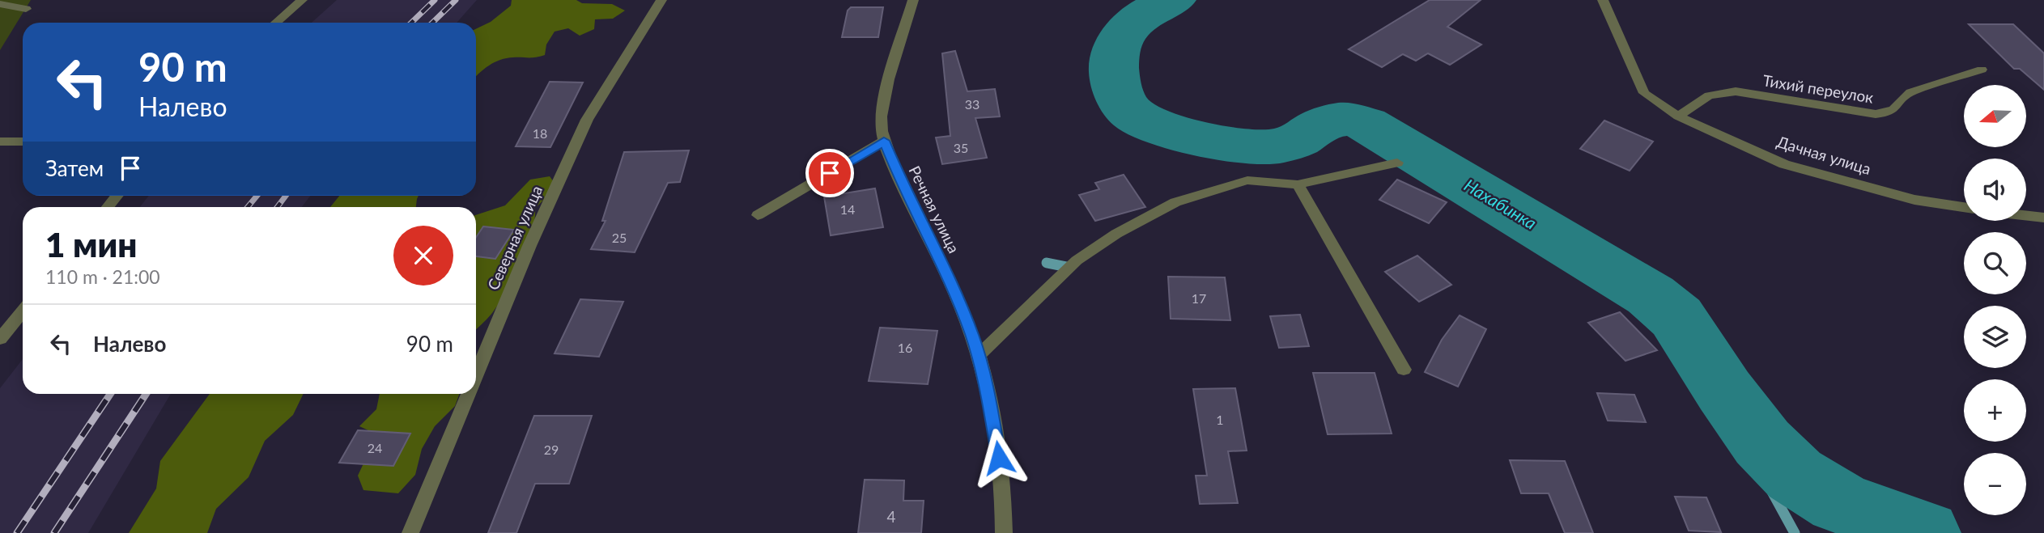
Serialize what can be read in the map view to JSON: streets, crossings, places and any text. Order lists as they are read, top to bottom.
{
  "streets": {
    "street": [
      "Тихий переулок",
      "Дачная улица",
      "Речная улица",
      "Северная улица"
    ]
  },
  "crossings": [
    ["Тихий переулок", "Дачная улица"]
  ],
  "water": ["Нахабинка"],
  "house_numbers": [
    "33",
    "18",
    "35",
    "14",
    "25",
    "17",
    "16",
    "1",
    "24",
    "29",
    "4"
  ],
  "north": "left",
  "page": {
    "turn": ["90 m", "Налево"],
    "map_buttons": ["+", "−"],
    "then": "Затем",
    "heading": ["1 мин", "110 m · 21:00"],
    "list": [
      {
        "name": "Налево",
        "value": "90 m"
      }
    ]
  }
}
